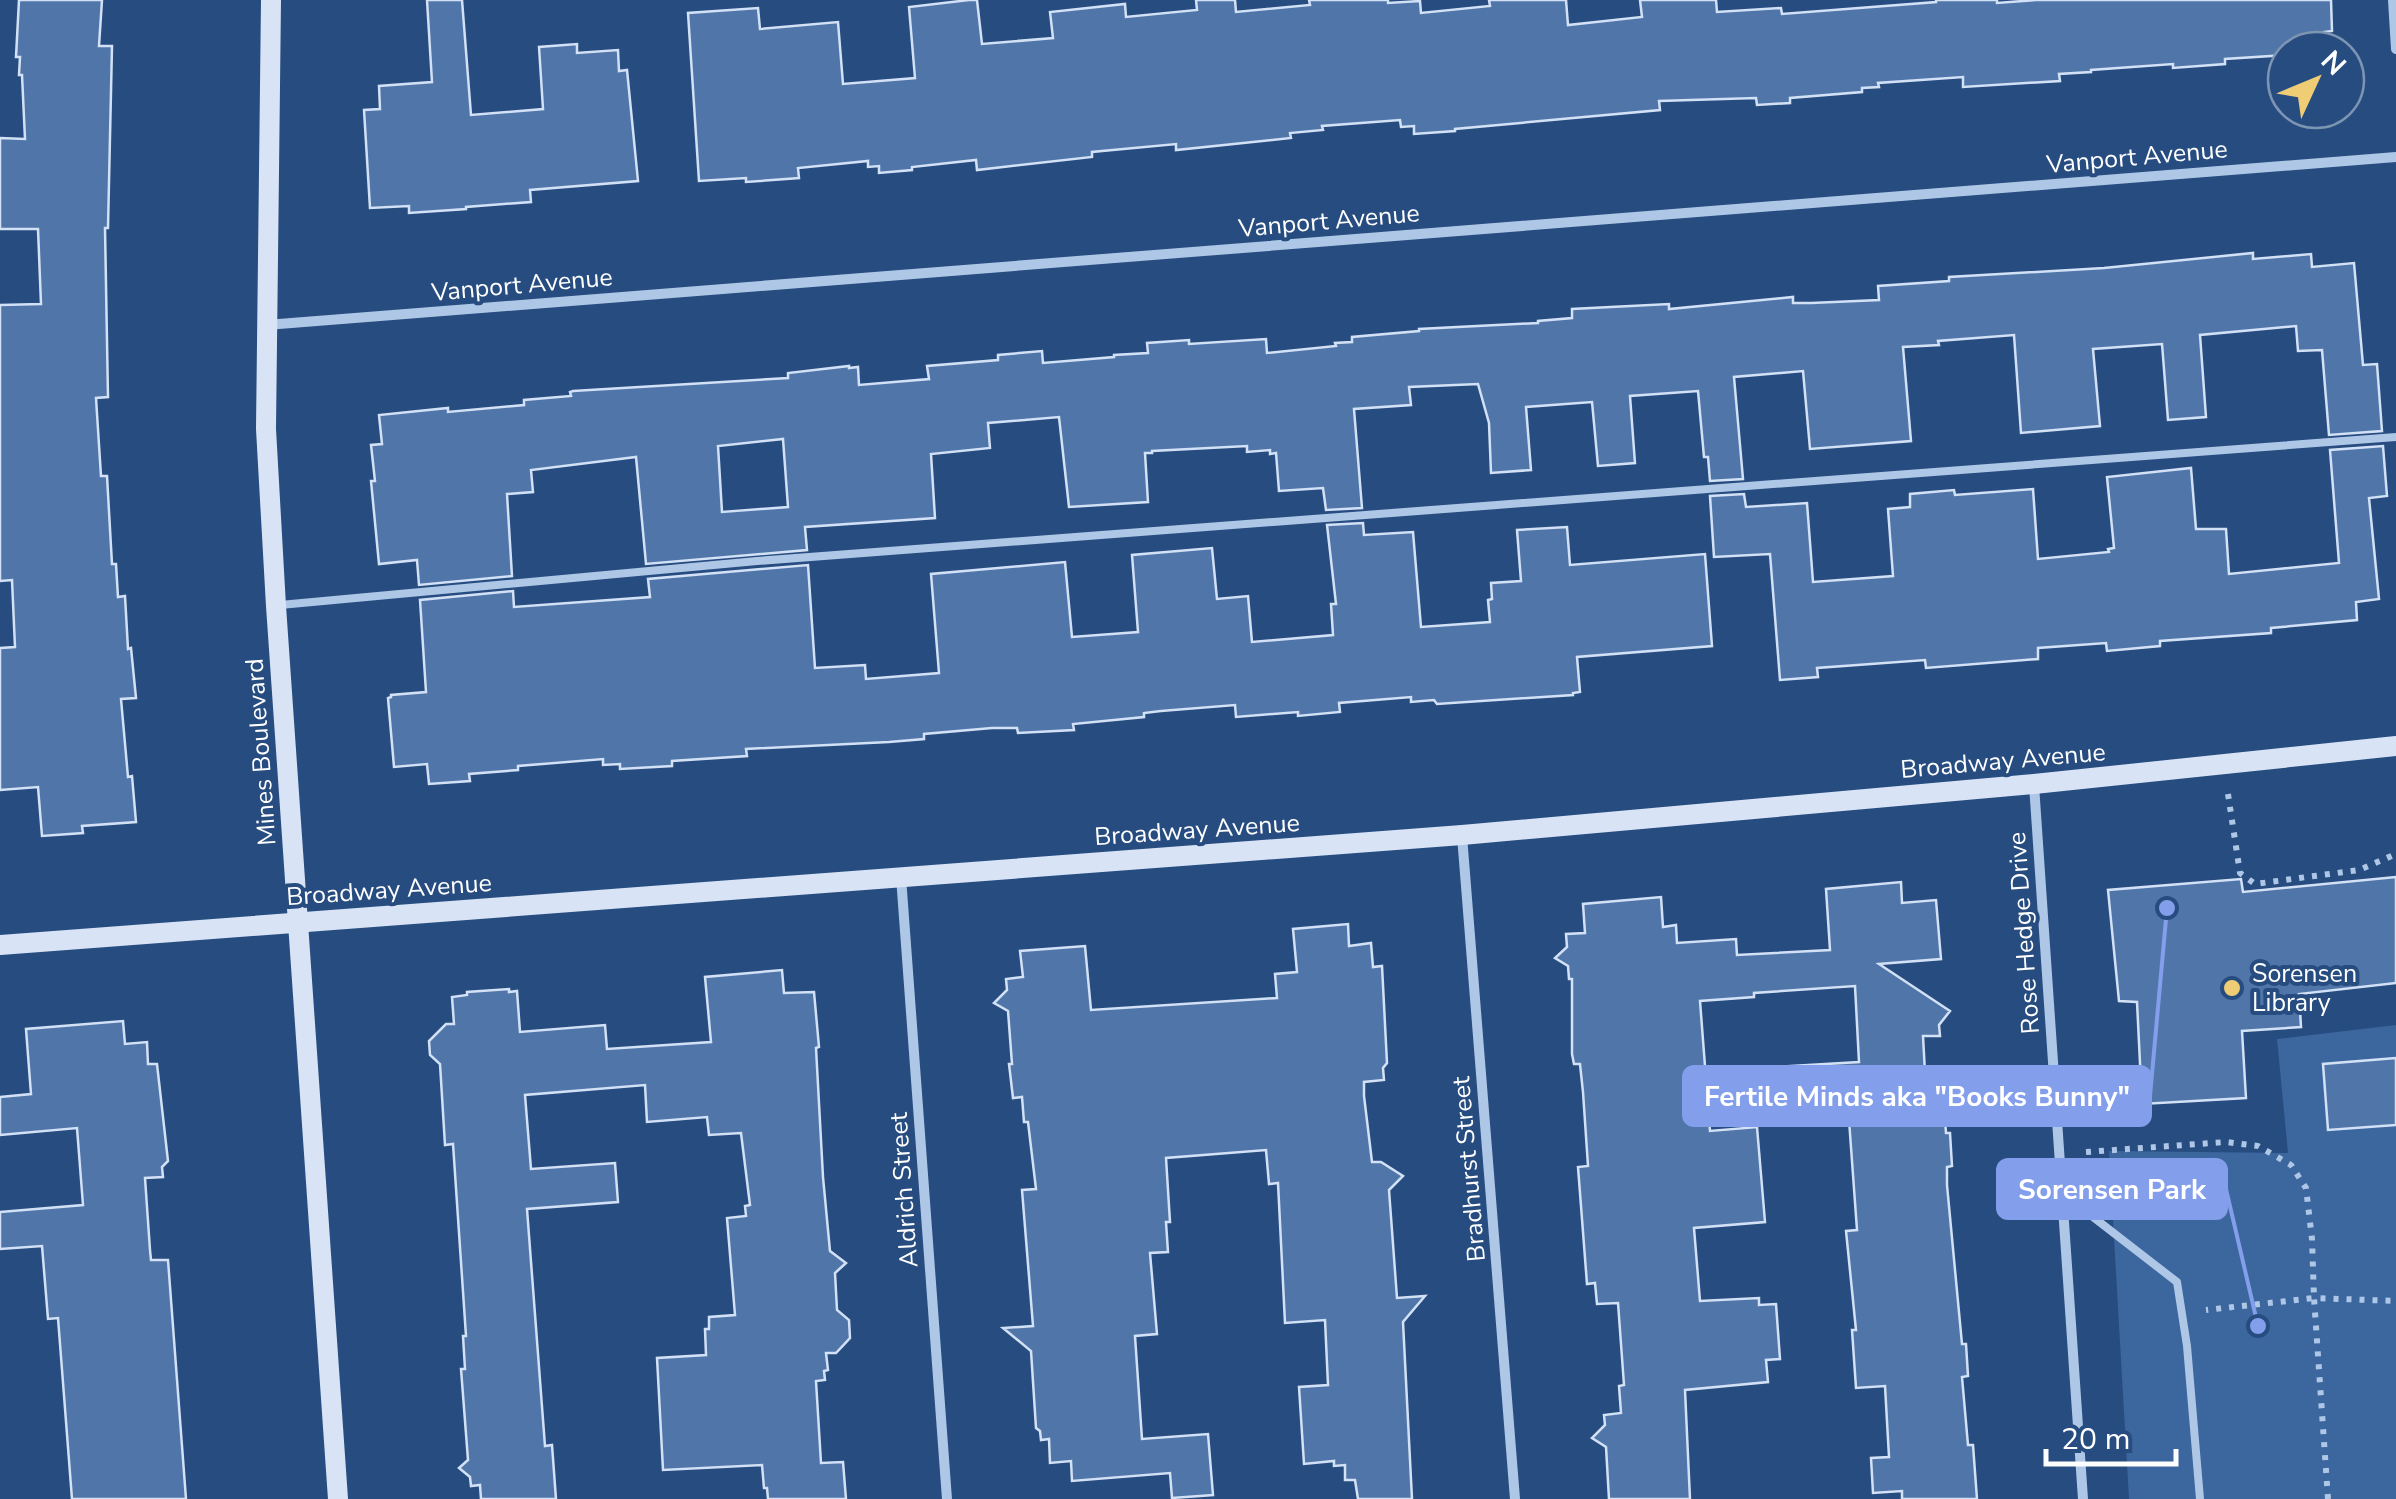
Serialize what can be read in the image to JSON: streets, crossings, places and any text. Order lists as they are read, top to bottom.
{
  "streets": {
    "street": [
      "Vanport Avenue",
      "Mines Boulevard",
      "Broadway Avenue",
      "Rose Hedge Drive",
      "Bradhurst Street",
      "Aldrich Street"
    ]
  },
  "crossings": [
    ["Vanport Avenue", "Mines Boulevard"],
    ["Mines Boulevard", "Broadway Avenue"],
    ["Broadway Avenue", "Rose Hedge Drive"],
    ["Broadway Avenue", "Bradhurst Street"],
    ["Broadway Avenue", "Aldrich Street"]
  ],
  "places": ["Fertile Minds aka \"Books Bunny\"", "Sorensen Library", "Sorensen Park"],
  "scale_bar": "20 m",
  "north": "top right"
}
